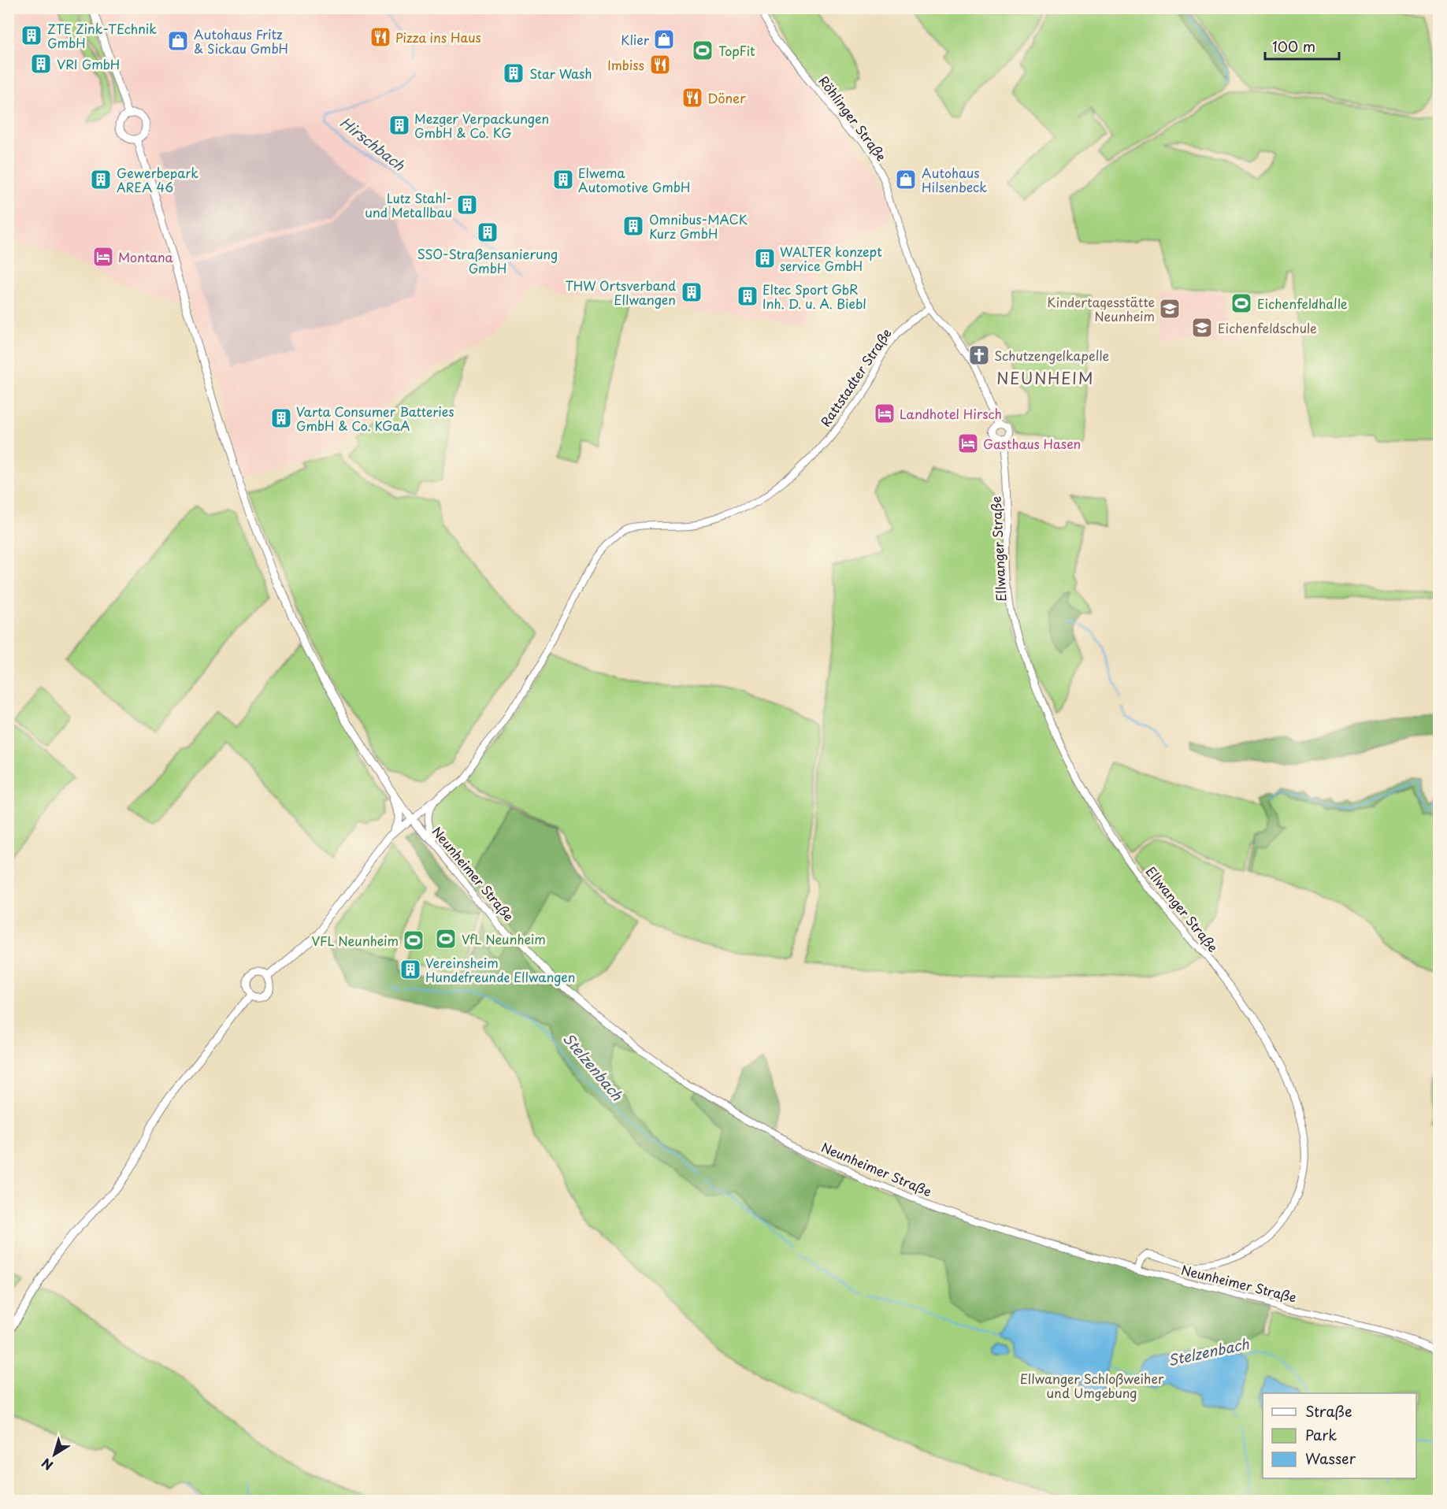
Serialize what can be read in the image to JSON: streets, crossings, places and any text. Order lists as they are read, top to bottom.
{
  "streets": {
    "street": [
      "Röhlinger Straße",
      "Rattstadter Straße",
      "Ellwanger Straße",
      "Neunheimer Straße"
    ]
  },
  "crossings": [
    ["Röhlinger Straße", "Ellwanger Straße"],
    ["Rattstadter Straße", "Ellwanger Straße"],
    ["Ellwanger Straße", "Neunheimer Straße"]
  ],
  "districts": ["NEUNHEIM"],
  "water": ["Hirschbach", "Stelzenbach"],
  "parks": ["Ellwanger Schloßweiher und Umgebung"],
  "places": {
    "building": [
      "ZTE Zink-TEchnik GmbH",
      "VRI GmbH",
      "Star Wash",
      "Mezger Verpackungen GmbH & Co. KG",
      "Gewerbepark AREA 46",
      "Elwema Automotive GmbH",
      "Lutz Stahl- und Metallbau",
      "Omnibus-MACK Kurz GmbH",
      "SSO-Straßensanierung GmbH",
      "WALTER konzept service GmbH",
      "THW Ortsverband Ellwangen",
      "Eltec Sport GbR Inh. D. u. A. Biebl",
      "Varta Consumer Batteries GmbH & Co. KGaA",
      "Vereinsheim Hundefreunde Ellwangen"
    ],
    "restaurant": ["Pizza ins Haus", "Imbiss", "Döner"],
    "shop": ["Klier", "Autohaus Fritz & Sickau GmbH", "Autohaus Hilsenbeck"],
    "sports": [
      "TopFit",
      "Eichenfeldhalle",
      "VfL Neunheim",
      "VFL Neunheim"
    ],
    "hotel": ["Montana", "Landhotel Hirsch", "Gasthaus Hasen"],
    "school or university": ["Kindertagesstätte Neunheim", "Eichenfeldschule"],
    "church": ["Schutzengelkapelle"]
  },
  "legend": ["Straße", "Park", "Wasser"],
  "scale_bar": "100 m",
  "north": "bottom left"
}
